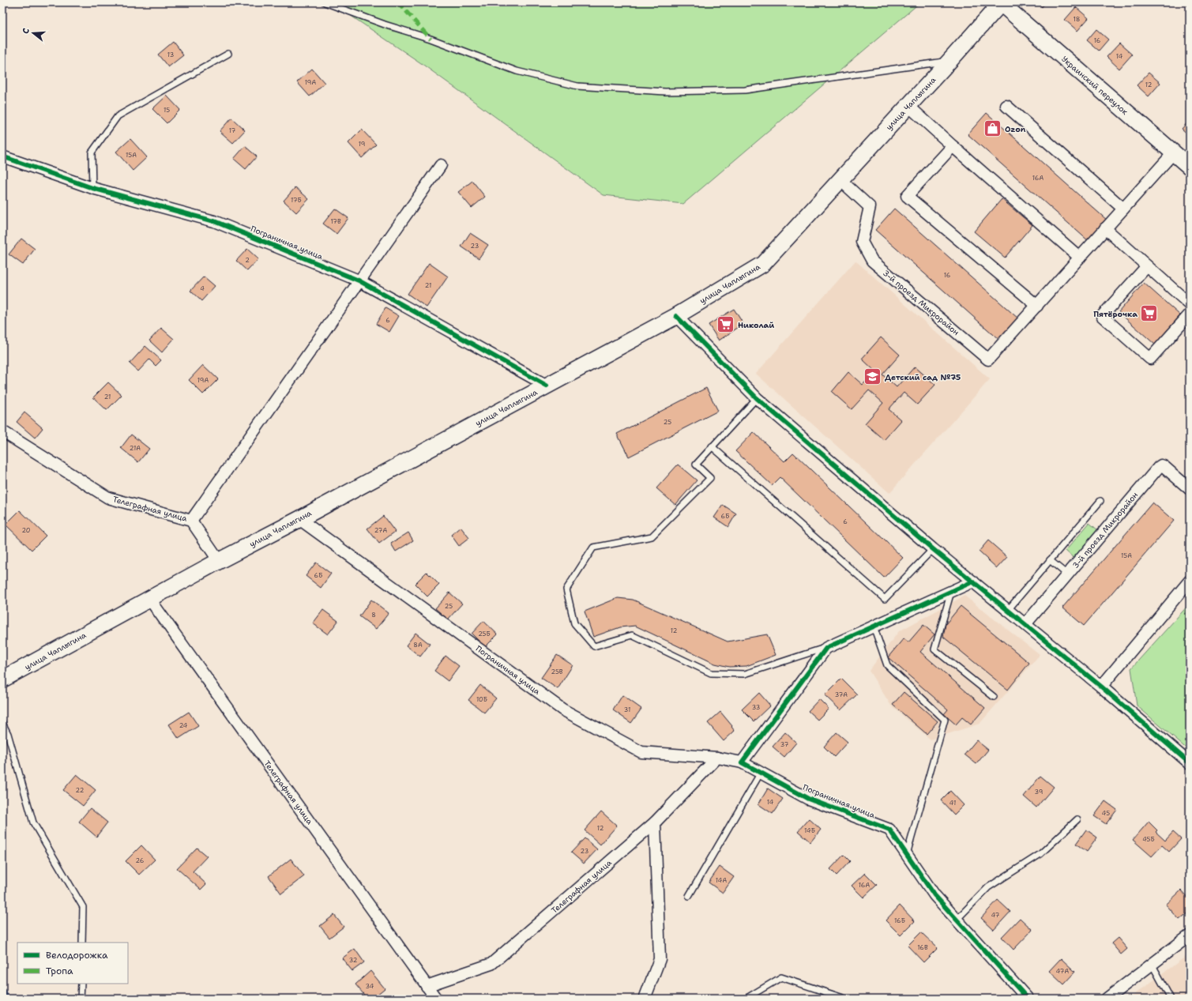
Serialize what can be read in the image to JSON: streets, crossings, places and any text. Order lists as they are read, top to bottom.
{
  "streets": {
    "main road": ["Украинский переулок", "улица Чаплыгина"],
    "street": ["Пограничная улица", "3-й проезд Микрорайон", "Телеграфная улица"]
  },
  "crossings": [
    ["Украинский переулок", "улица Чаплыгина"],
    ["Украинский переулок", "3-й проезд Микрорайон"],
    ["улица Чаплыгина", "Пограничная улица"],
    ["улица Чаплыгина", "3-й проезд Микрорайон"],
    ["улица Чаплыгина", "Телеграфная улица"],
    ["Пограничная улица", "Телеграфная улица"]
  ],
  "places": {
    "shop": ["Ozon"],
    "supermarket": ["Пятёрочка", "Николай"],
    "school or university": ["Детский сад №75"]
  },
  "house_numbers": [
    "18",
    "16",
    "13",
    "14",
    "19А",
    "12",
    "15",
    "17",
    "19",
    "15А",
    "16А",
    "17Б",
    "17В",
    "23",
    "2",
    "16",
    "21",
    "4",
    "6",
    "19А",
    "21",
    "25",
    "21А",
    "6Б",
    "6",
    "20",
    "27А",
    "15А",
    "6Б",
    "25",
    "8",
    "12",
    "25Б",
    "8А",
    "25В",
    "37А",
    "10Б",
    "33",
    "31",
    "24",
    "37",
    "22",
    "39",
    "14",
    "41",
    "45",
    "12",
    "14Б",
    "45Б",
    "23",
    "26",
    "14А",
    "16А",
    "47",
    "16Б",
    "16В",
    "32",
    "47А",
    "34"
  ],
  "legend": ["Велодорожка", "Тропа"],
  "north": "left"
}
